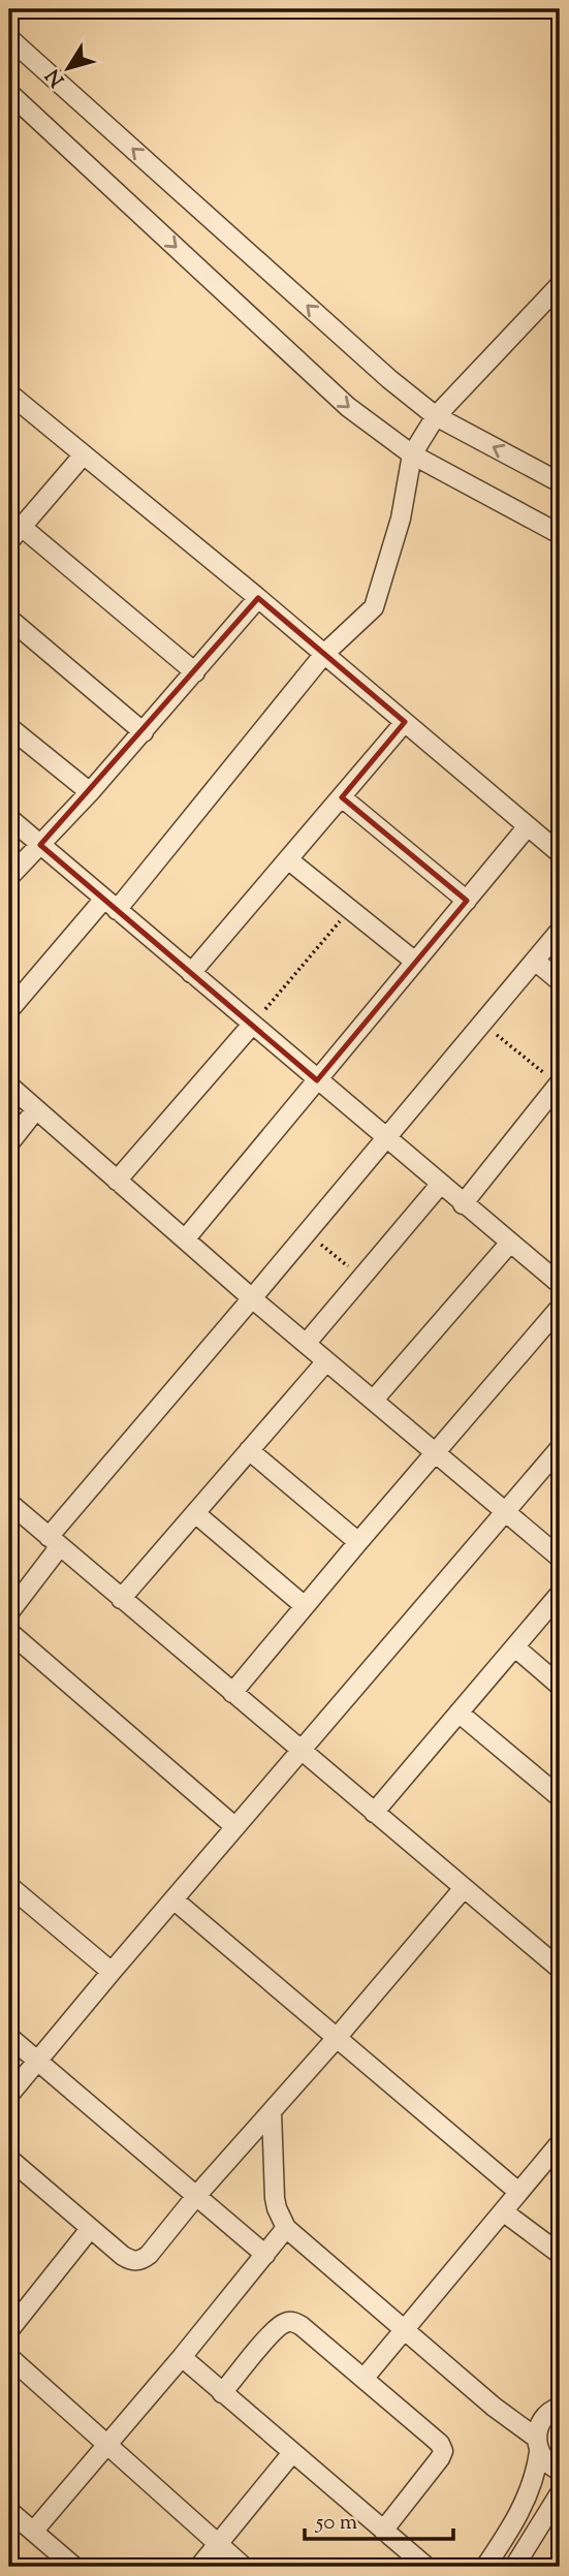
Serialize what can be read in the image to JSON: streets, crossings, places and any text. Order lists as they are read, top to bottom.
{
  "scale_bar": "50 m",
  "north": "bottom left"
}
